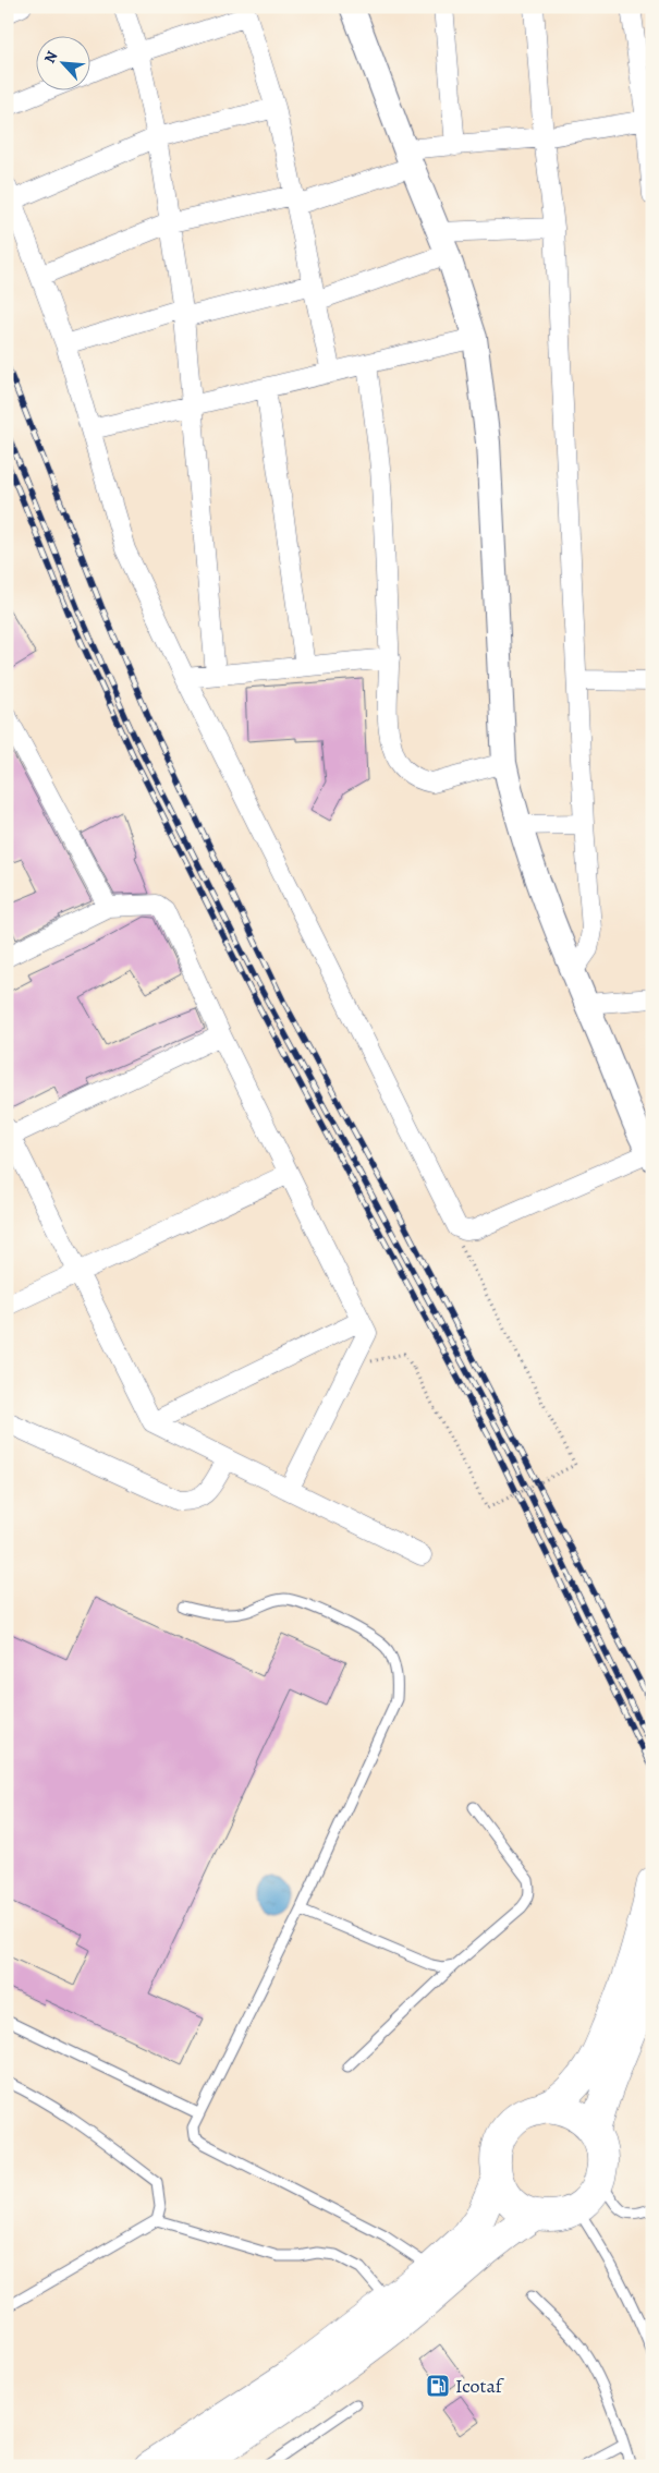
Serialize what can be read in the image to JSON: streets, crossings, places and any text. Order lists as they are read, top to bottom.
{
  "places": {
    "fuel station": ["Icotaf"]
  },
  "north": "top left"
}
